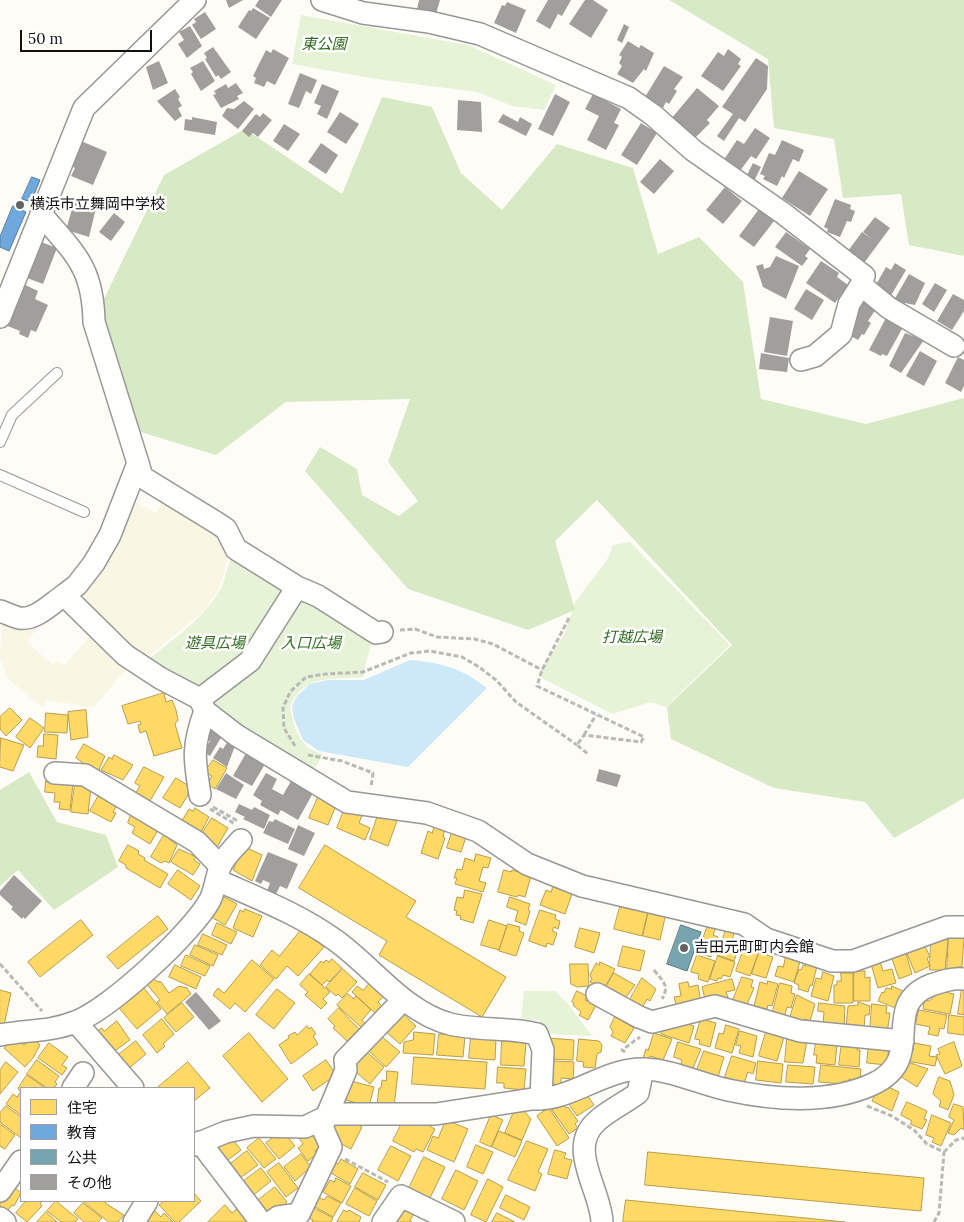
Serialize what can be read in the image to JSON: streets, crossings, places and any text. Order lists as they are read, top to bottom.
{
  "parks": [
    "東公園",
    "打越広場",
    "遊具広場",
    "入口広場"
  ],
  "places": ["横浜市立舞岡中学校", "吉田元町町内会館"],
  "legend": [
    "住宅",
    "教育",
    "公共",
    "その他"
  ],
  "scale_bar": "50 m"
}
